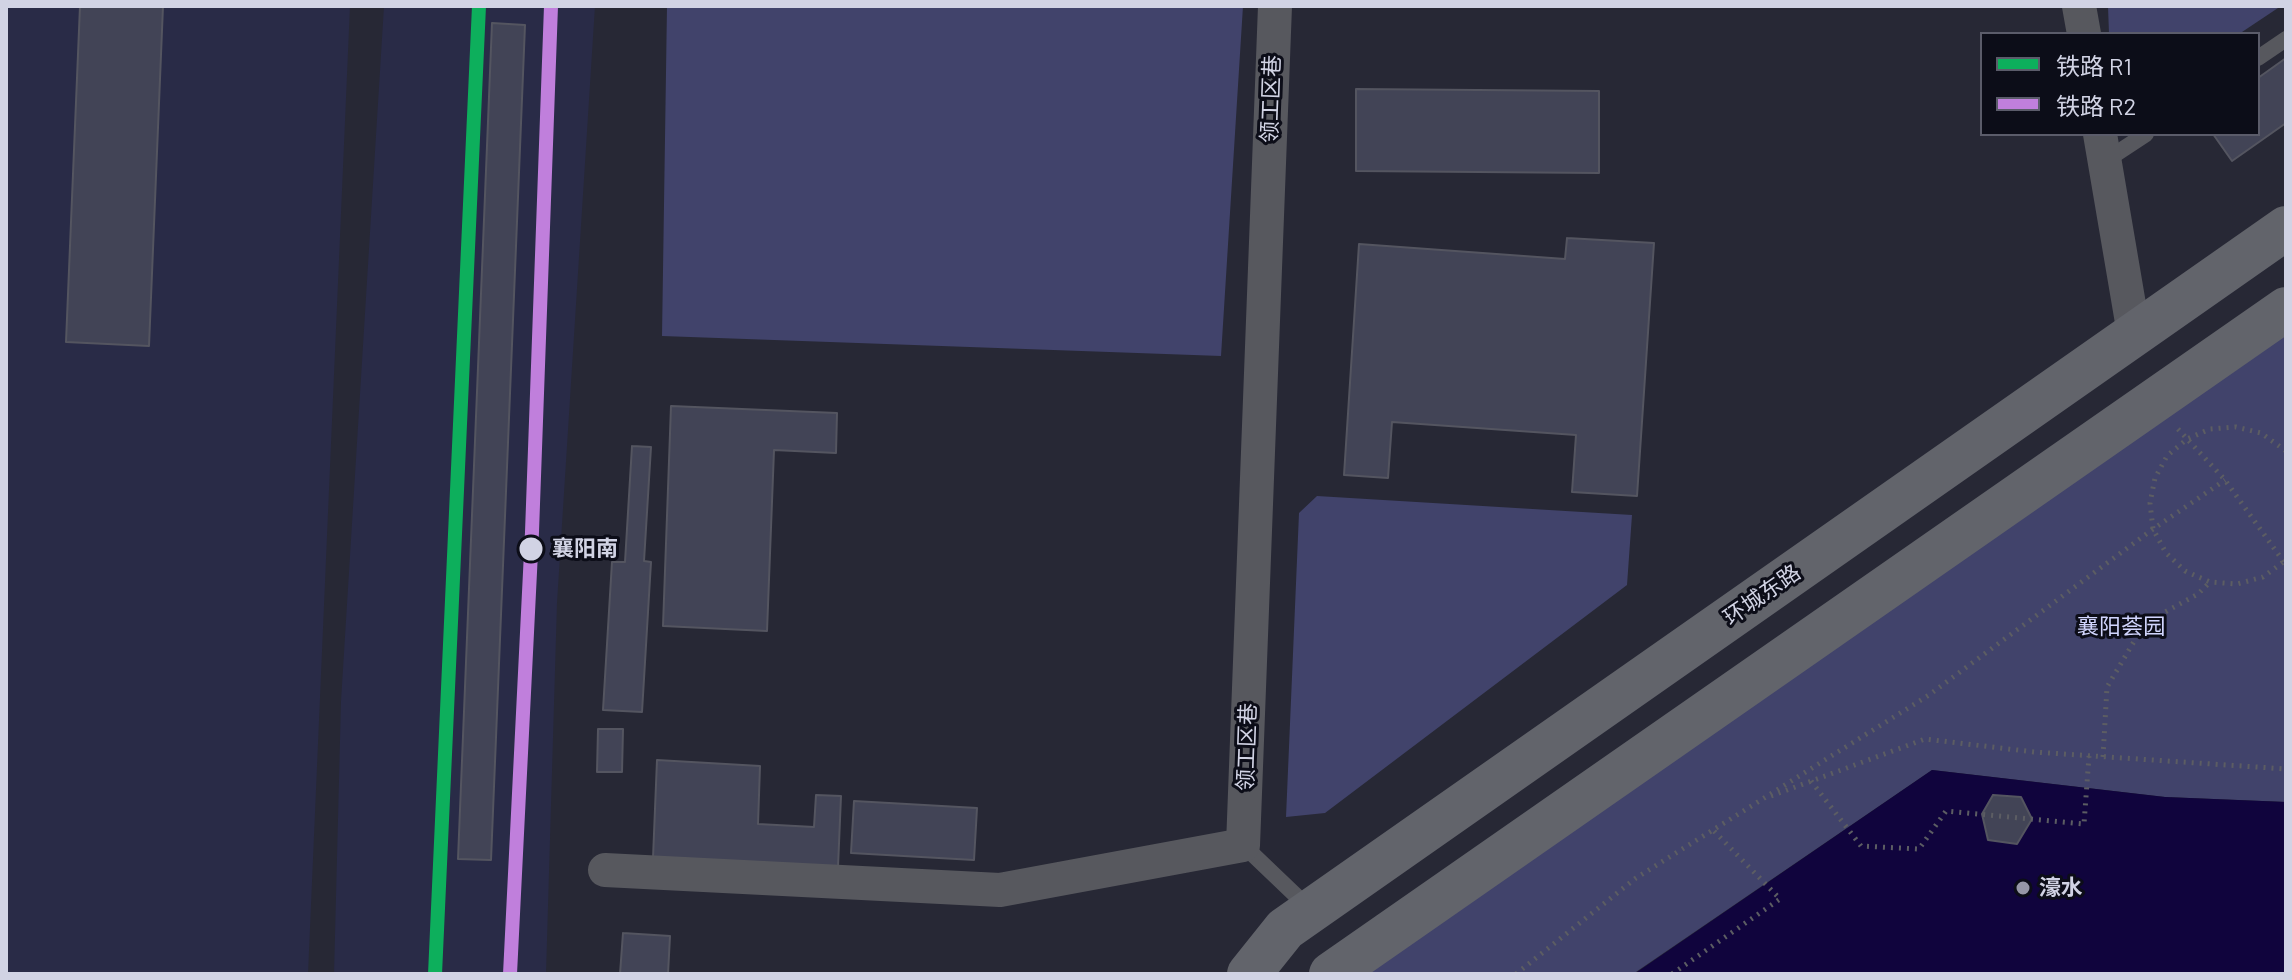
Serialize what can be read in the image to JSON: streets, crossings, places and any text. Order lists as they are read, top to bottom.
{
  "streets": {
    "main road": ["环城东路"],
    "street": ["领工区巷"]
  },
  "parks": ["襄阳荟园"],
  "places": ["襄阳南", "濠水"],
  "lines": ["rail line R1", "rail line R2"],
  "legend": ["铁路 R1", "铁路 R2"]
}
